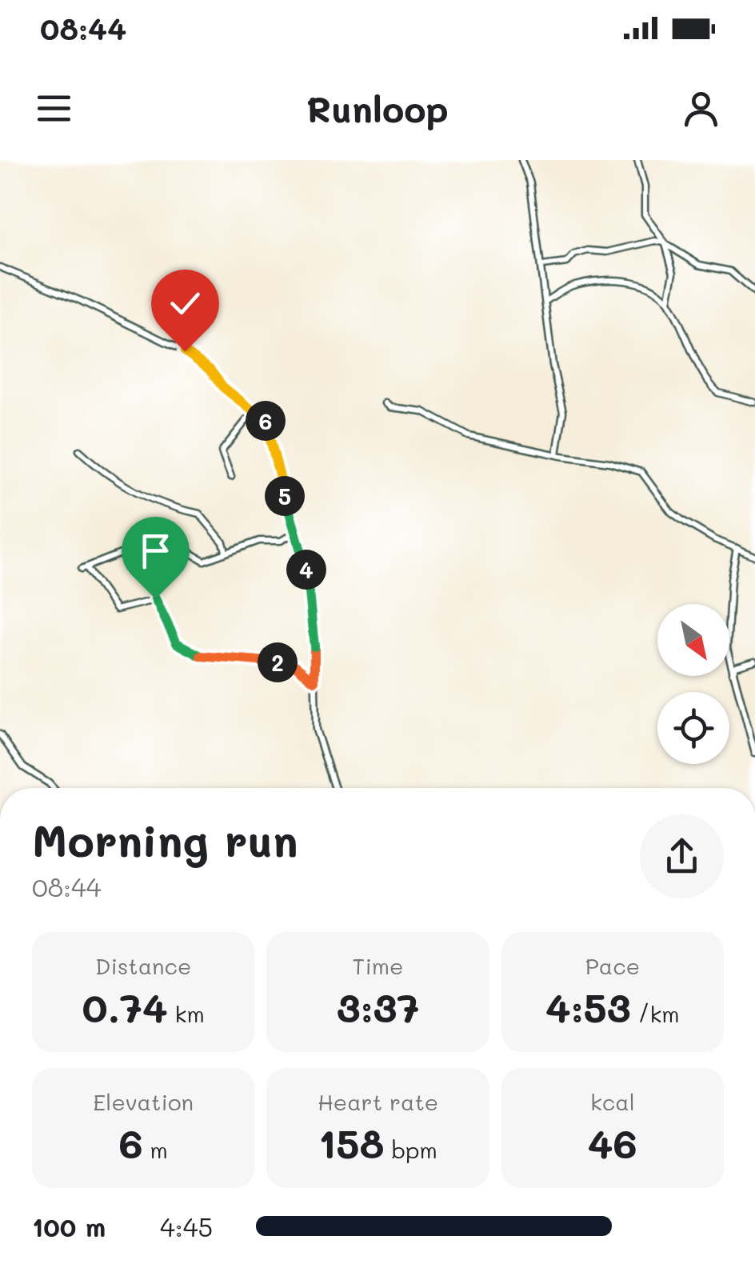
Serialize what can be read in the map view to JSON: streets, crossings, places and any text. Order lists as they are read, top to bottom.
{
  "north": "bottom right",
  "page": {
    "status": "08:44",
    "header": "Runloop",
    "pins": [
      "6",
      "5",
      "4",
      "2"
    ],
    "heading": ["Morning run", "08:44"],
    "stats": [
      ["Distance", "0.74 km"],
      ["Time", "3:37"],
      ["Pace", "4:53 /km"],
      ["Elevation", "6 m"],
      ["Heart rate", "158 bpm"],
      ["kcal", "46"]
    ],
    "list": [
      {
        "name": "100 m",
        "note": "4:45"
      }
    ]
  }
}
